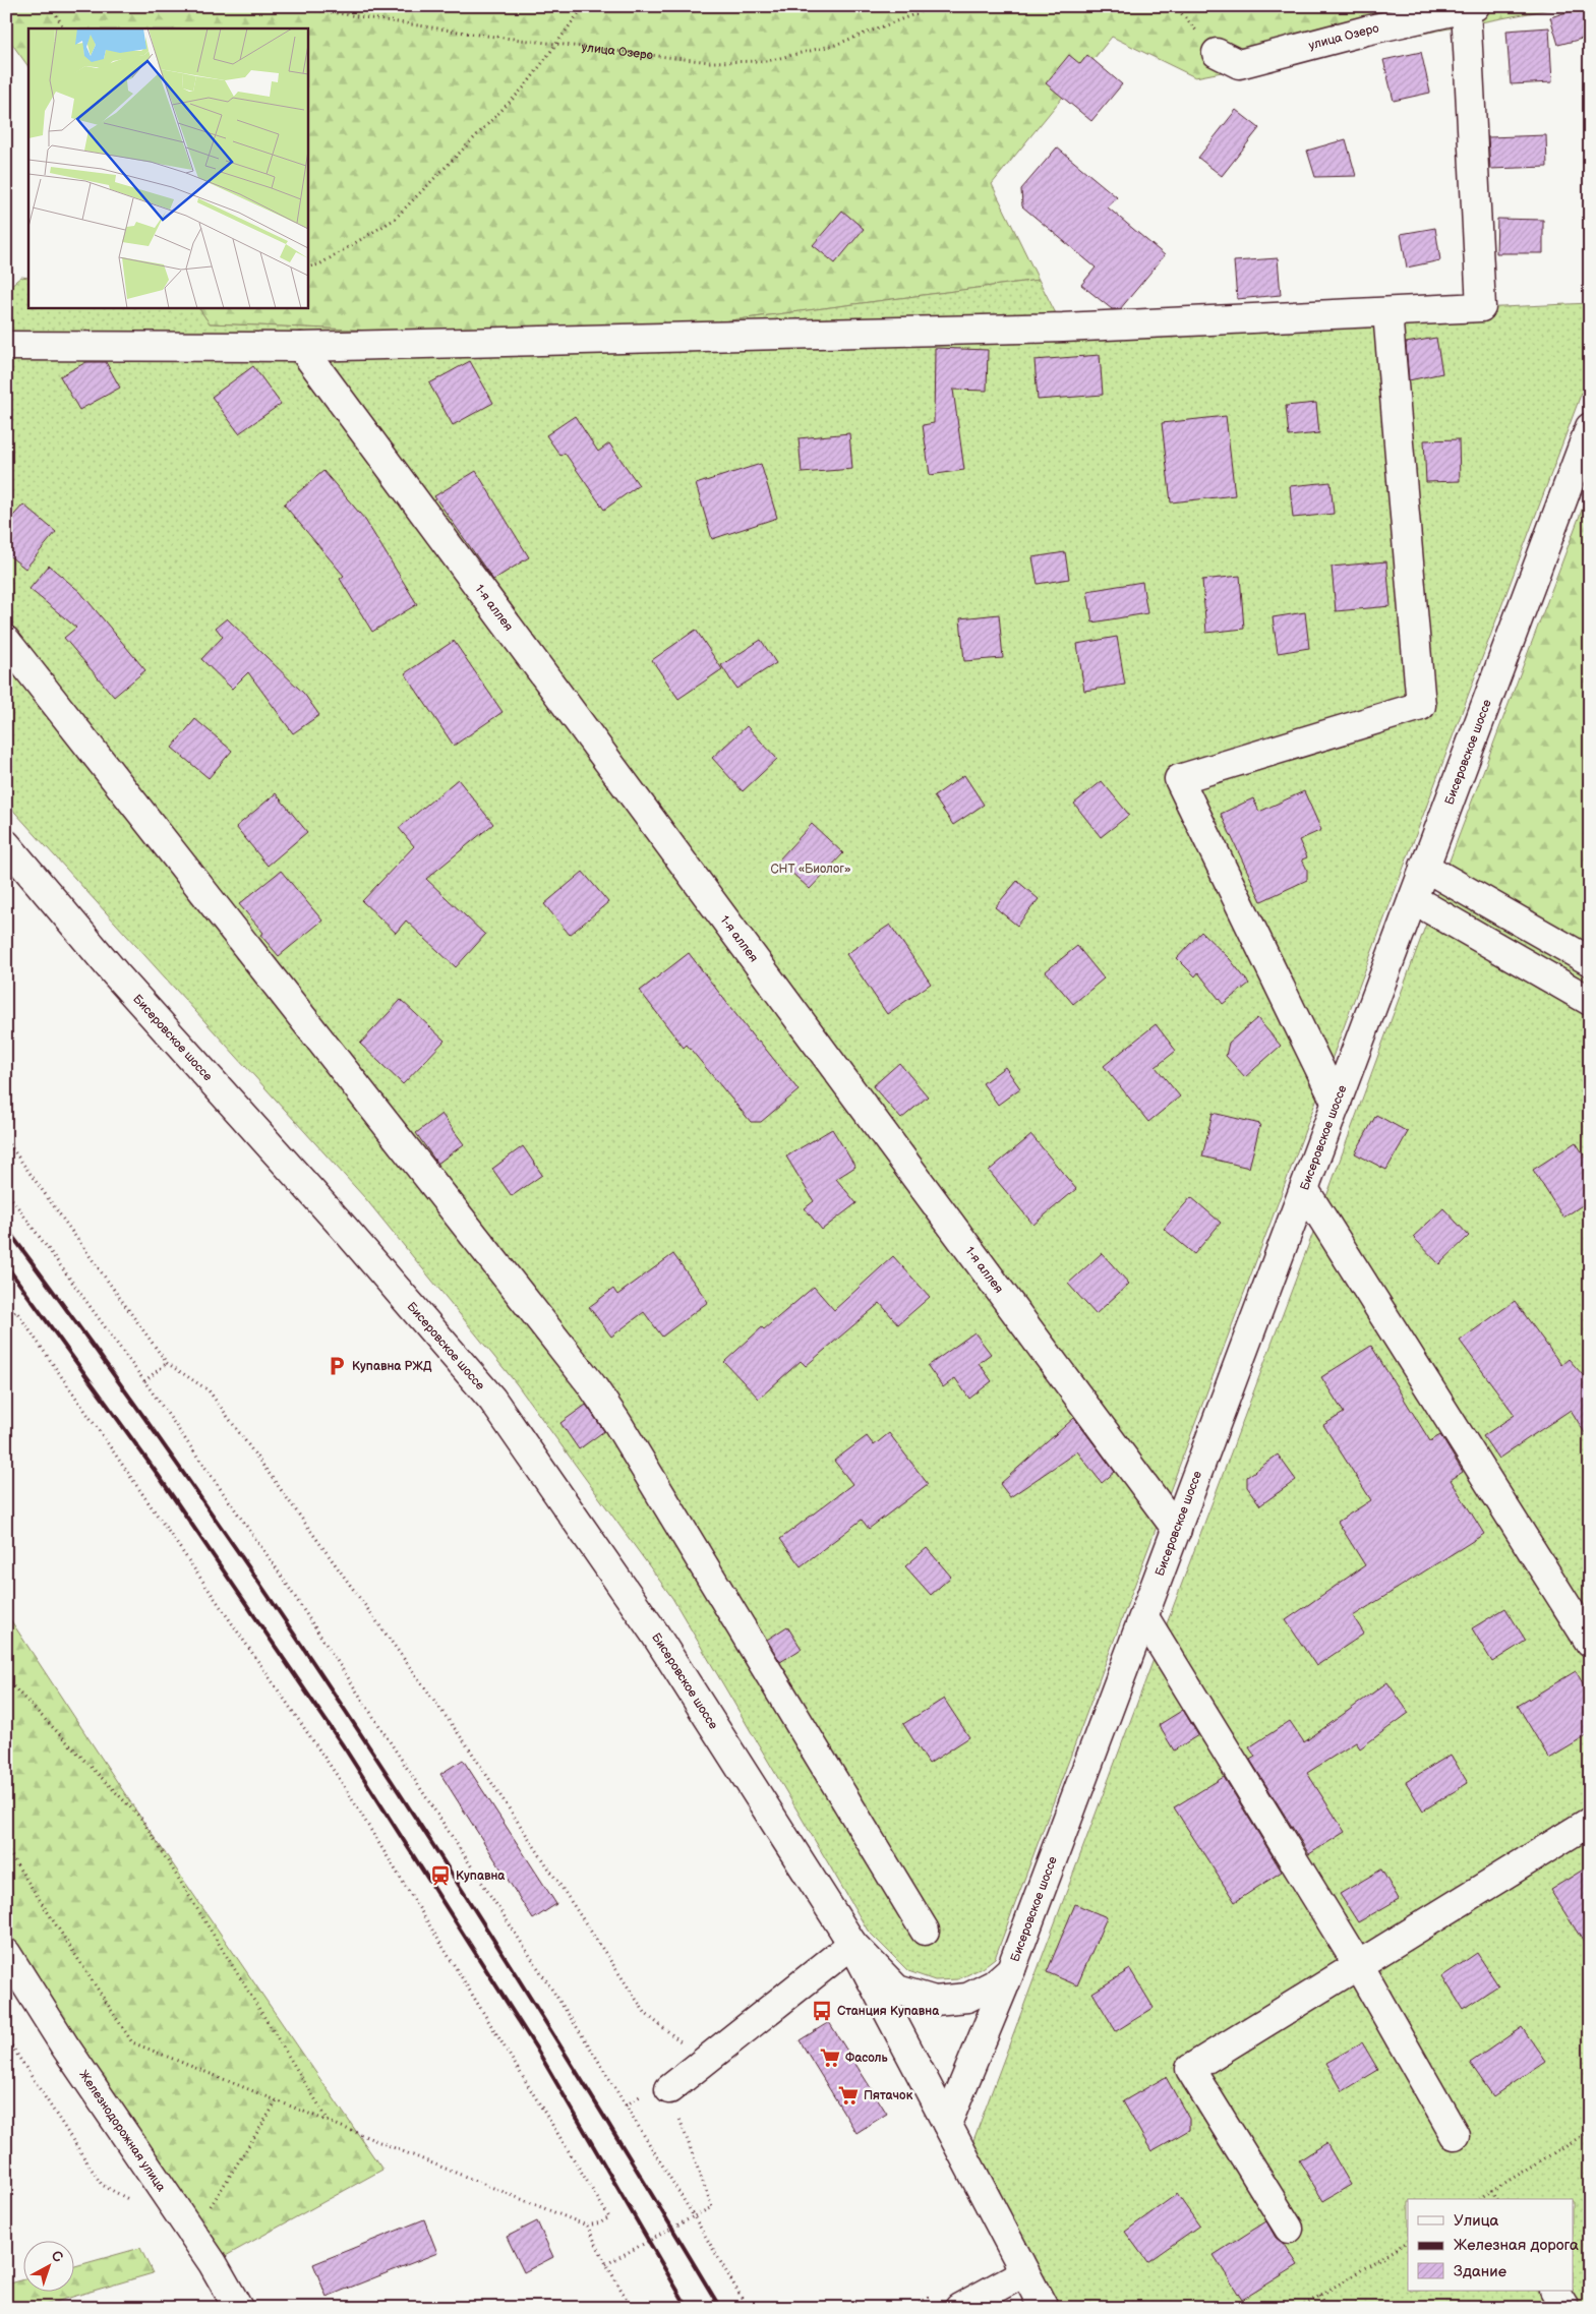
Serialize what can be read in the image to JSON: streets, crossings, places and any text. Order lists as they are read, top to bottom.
{
  "streets": {
    "street": [
      "улица Озеро",
      "1-я аллея",
      "Бисеровское шоссе",
      "Железнодорожная улица"
    ]
  },
  "crossings": [
    ["1-я аллея", "Бисеровское шоссе"]
  ],
  "parks": ["СНТ «Биолог»"],
  "places": {
    "parking": ["Купавна РЖД"],
    "station": ["Купавна"],
    "bus stop": ["Станция Купавна"],
    "supermarket": ["Фасоль", "Пятачок"]
  },
  "legend": ["Улица", "Железная дорога", "Здание"],
  "north": "top right"
}
